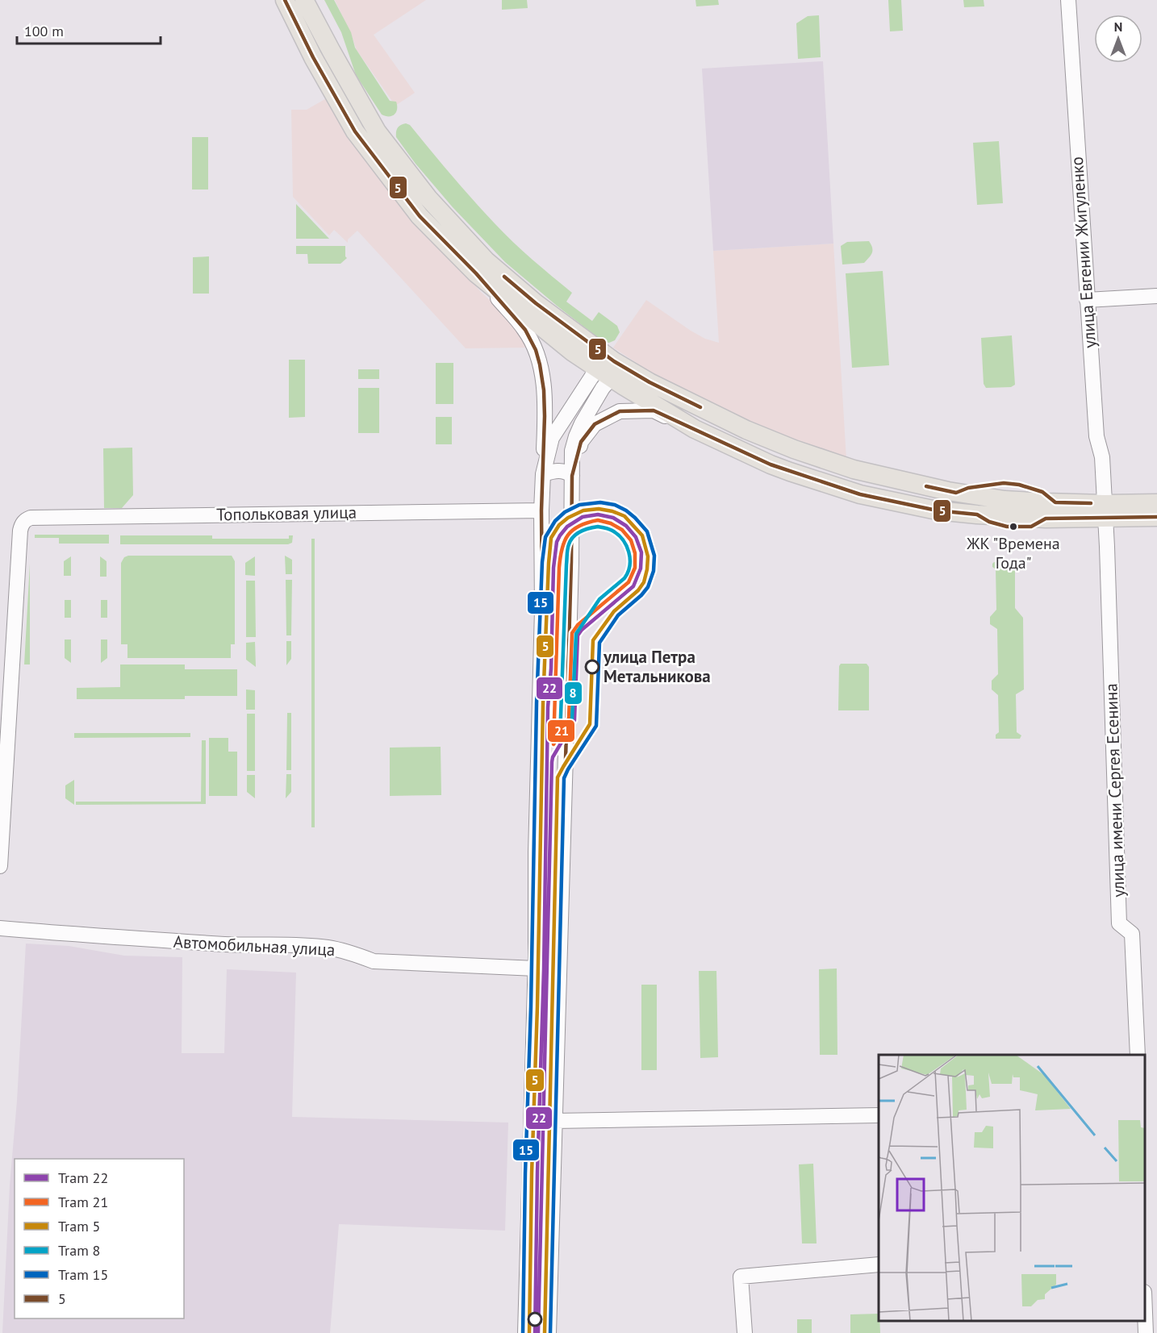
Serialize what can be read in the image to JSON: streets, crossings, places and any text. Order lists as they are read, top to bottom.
{
  "streets": {
    "street": [
      "улица Евгении Жигуленко",
      "Топольковая улица",
      "улица имени Сергея Есенина",
      "Автомобильная улица"
    ]
  },
  "crossings": [
    ["улица Евгении Жигуленко", "улица имени Сергея Есенина"]
  ],
  "places": ["ЖК \"Времена Года\"", "улица Петра Метальникова"],
  "lines": [
    "transit line 5",
    "tram line 15",
    "tram line 5",
    "tram line 22",
    "tram line 21",
    "tram line 8"
  ],
  "legend": [
    "Tram 22",
    "Tram 21",
    "Tram 5",
    "Tram 8",
    "Tram 15",
    "5"
  ],
  "scale_bar": "100 m",
  "north": "top"
}
